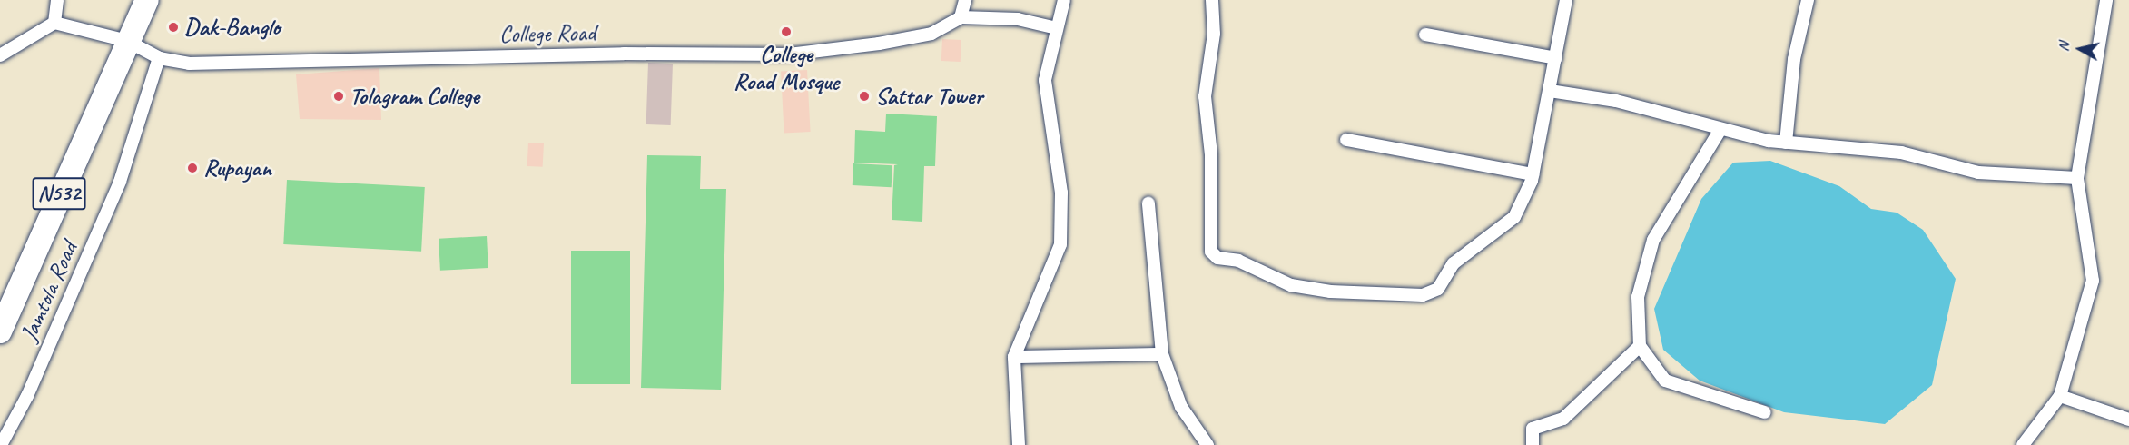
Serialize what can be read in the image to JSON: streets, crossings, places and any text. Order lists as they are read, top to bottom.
{
  "streets": {
    "highway": ["N532"],
    "street": ["College Road", "Jamtola Road"]
  },
  "crossings": [
    ["College Road", "N532"],
    ["College Road", "Jamtola Road"]
  ],
  "places": [
    "Dak-Banglo",
    "College Road Mosque",
    "Tolagram College",
    "Sattar Tower",
    "Rupayan"
  ],
  "north": "left"
}
